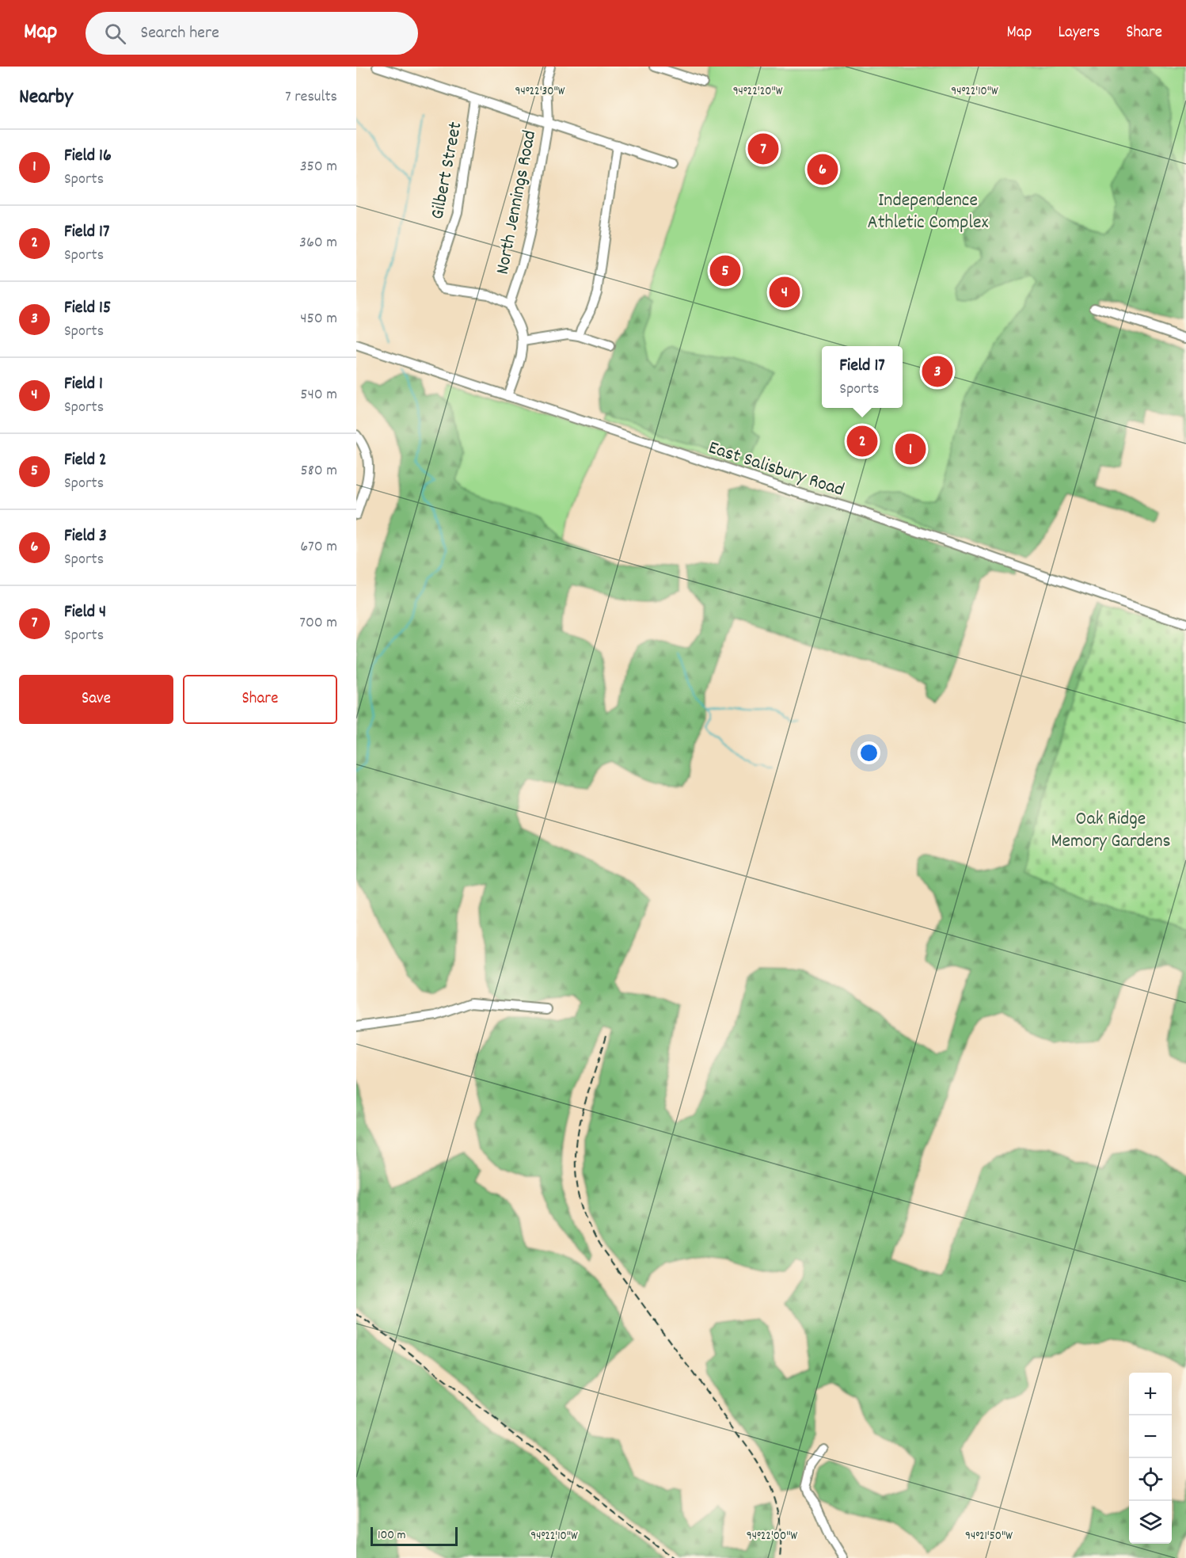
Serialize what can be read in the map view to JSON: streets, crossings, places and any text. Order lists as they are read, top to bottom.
{
  "streets": {
    "street": ["Gilbert Street", "North Jennings Road", "East Salisbury Road"]
  },
  "crossings": [
    ["Gilbert Street", "North Jennings Road"]
  ],
  "parks": ["Independence Athletic Complex", "Oak Ridge Memory Gardens"],
  "scale_bar": "100 m",
  "page": {
    "header": "Map",
    "search": "Search here",
    "nav": ["Map", "Layers", "Share"],
    "heading": ["Nearby", "7 results"],
    "list": [
      {
        "mark": "1",
        "name": "Field 16",
        "note": "Sports",
        "value": "350 m"
      },
      {
        "mark": "2",
        "name": "Field 17",
        "note": "Sports",
        "value": "360 m"
      },
      {
        "mark": "3",
        "name": "Field 15",
        "note": "Sports",
        "value": "450 m"
      },
      {
        "mark": "4",
        "name": "Field 1",
        "note": "Sports",
        "value": "540 m"
      },
      {
        "mark": "5",
        "name": "Field 2",
        "note": "Sports",
        "value": "580 m"
      },
      {
        "mark": "6",
        "name": "Field 3",
        "note": "Sports",
        "value": "670 m"
      },
      {
        "mark": "7",
        "name": "Field 4",
        "note": "Sports",
        "value": "700 m"
      }
    ],
    "pins": [
      "7",
      "6",
      "5",
      "4",
      "3",
      "2",
      "1"
    ],
    "popup": ["Field 17", "Sports"],
    "buttons": ["Save", "Share"],
    "map_buttons": ["+", "−"],
    "scale": "100 m"
  },
  "coordinates": [
    "94°22'30\"W",
    "94°22'20\"W",
    "94°22'10\"W",
    "94°22'00\"W",
    "94°21'50\"W"
  ]
}
